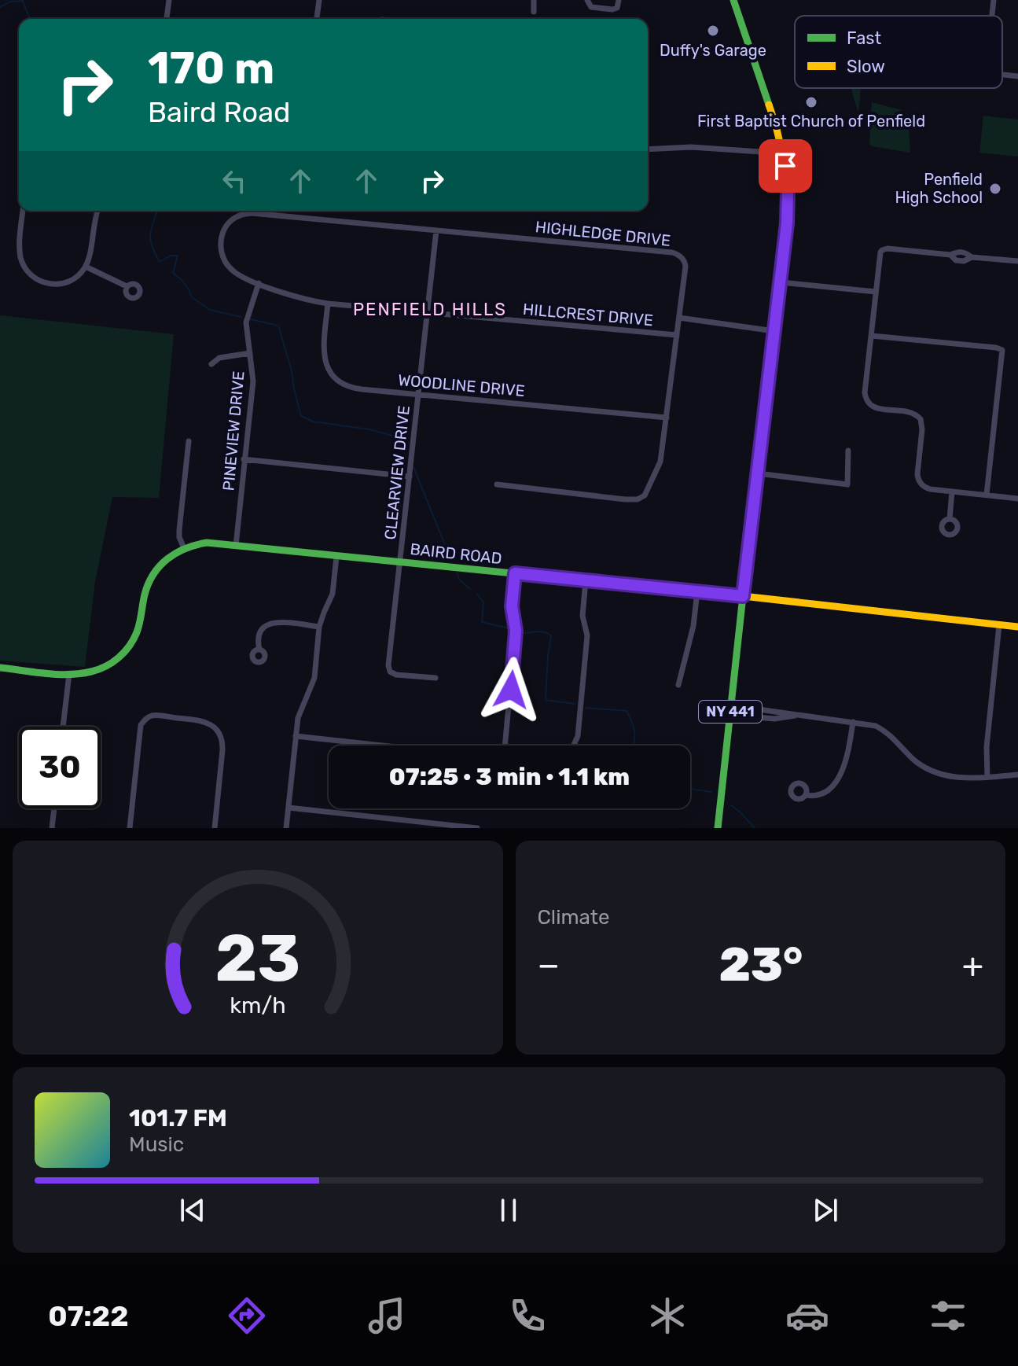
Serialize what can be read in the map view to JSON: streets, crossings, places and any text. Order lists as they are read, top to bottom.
{
  "streets": {
    "street": [
      "HIGHLEDGE DRIVE",
      "HILLCREST DRIVE",
      "WOODLINE DRIVE",
      "PINEVIEW DRIVE",
      "CLEARVIEW DRIVE",
      "BAIRD ROAD",
      "NY 441"
    ]
  },
  "crossings": [
    ["HIGHLEDGE DRIVE", "HILLCREST DRIVE"],
    ["HIGHLEDGE DRIVE", "WOODLINE DRIVE"],
    ["HIGHLEDGE DRIVE", "CLEARVIEW DRIVE"],
    ["HILLCREST DRIVE", "WOODLINE DRIVE"],
    ["HILLCREST DRIVE", "PINEVIEW DRIVE"],
    ["HILLCREST DRIVE", "CLEARVIEW DRIVE"],
    ["WOODLINE DRIVE", "CLEARVIEW DRIVE"],
    ["PINEVIEW DRIVE", "BAIRD ROAD"],
    ["CLEARVIEW DRIVE", "BAIRD ROAD"],
    ["BAIRD ROAD", "NY 441"]
  ],
  "districts": ["PENFIELD HILLS"],
  "places": ["Duffy's Garage", "First Baptist Church of Penfield", "Penfield High School"],
  "legend": ["Fast", "Slow"],
  "page": {
    "turn": ["170 m", "Baird Road"],
    "limit": "30",
    "trip": "07:25 · 3 min · 1.1 km",
    "tile": "Climate",
    "heat": ["−", "23°", "+"],
    "song": ["101.7 FM", "Music"],
    "tabs": "07:22",
    "gauge": ["23", "km/h"]
  }
}
